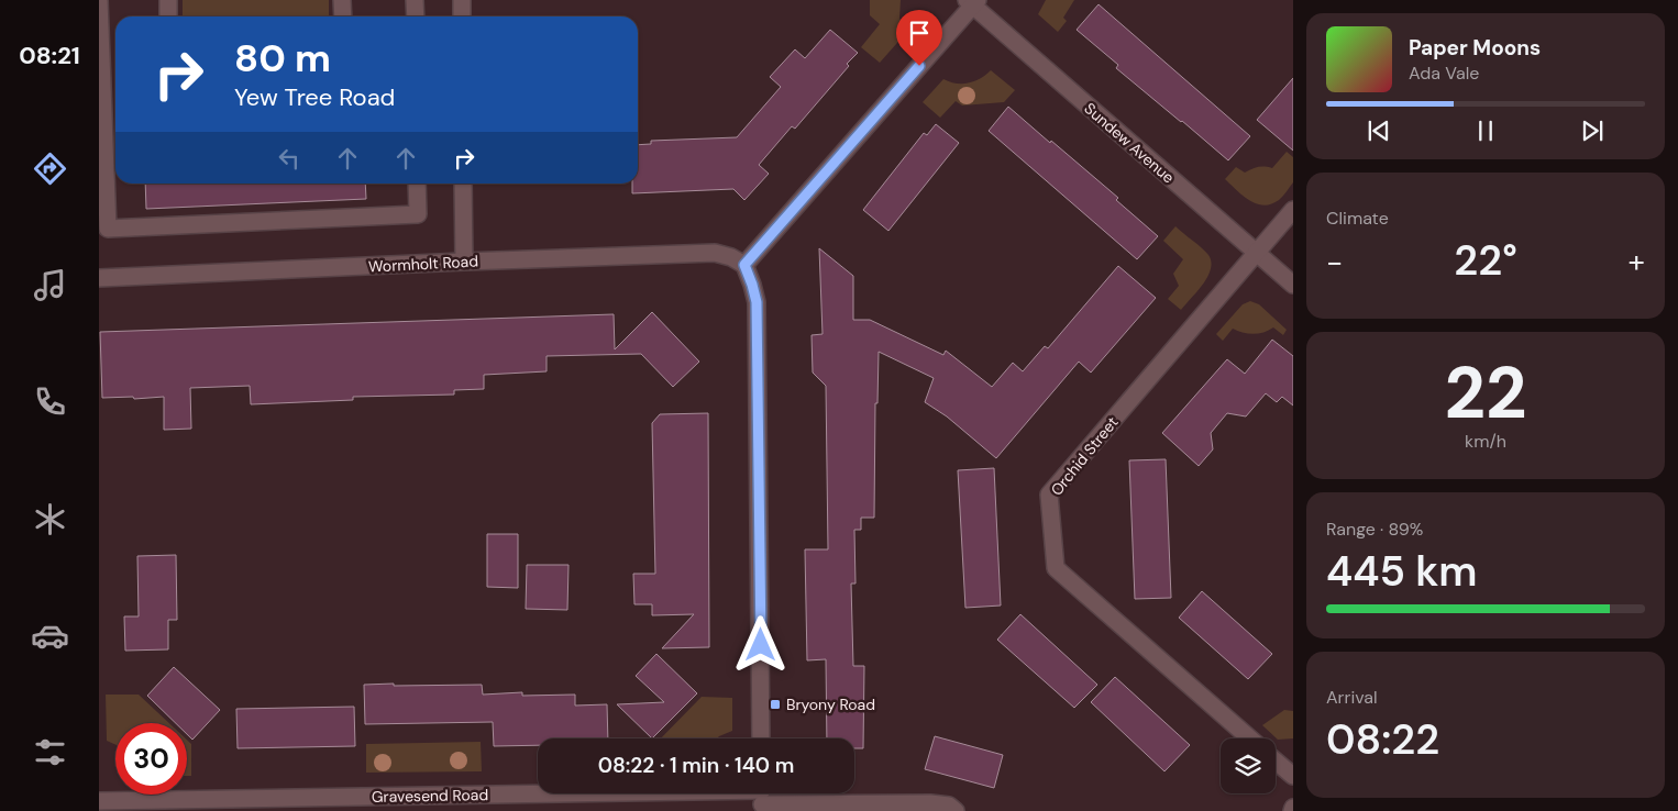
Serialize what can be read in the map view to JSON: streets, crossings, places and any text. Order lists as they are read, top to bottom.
{
  "streets": {
    "street": [
      "Sundew Avenue",
      "Wormholt Road",
      "Orchid Street",
      "Gravesend Road"
    ]
  },
  "crossings": [
    ["Sundew Avenue", "Orchid Street"]
  ],
  "places": {
    "transit": ["Bryony Road"]
  },
  "page": {
    "tabs": "08:21",
    "turn": ["80 m", "Yew Tree Road"],
    "song": ["Paper Moons", "Ada Vale"],
    "tile": [
      "Climate",
      ["22", "km/h"],
      ["Range · 89%", "445 km"],
      ["Arrival", "08:22"]
    ],
    "heat": ["−", "22°", "+"],
    "limit": "30",
    "trip": "08:22 · 1 min · 140 m"
  }
}
